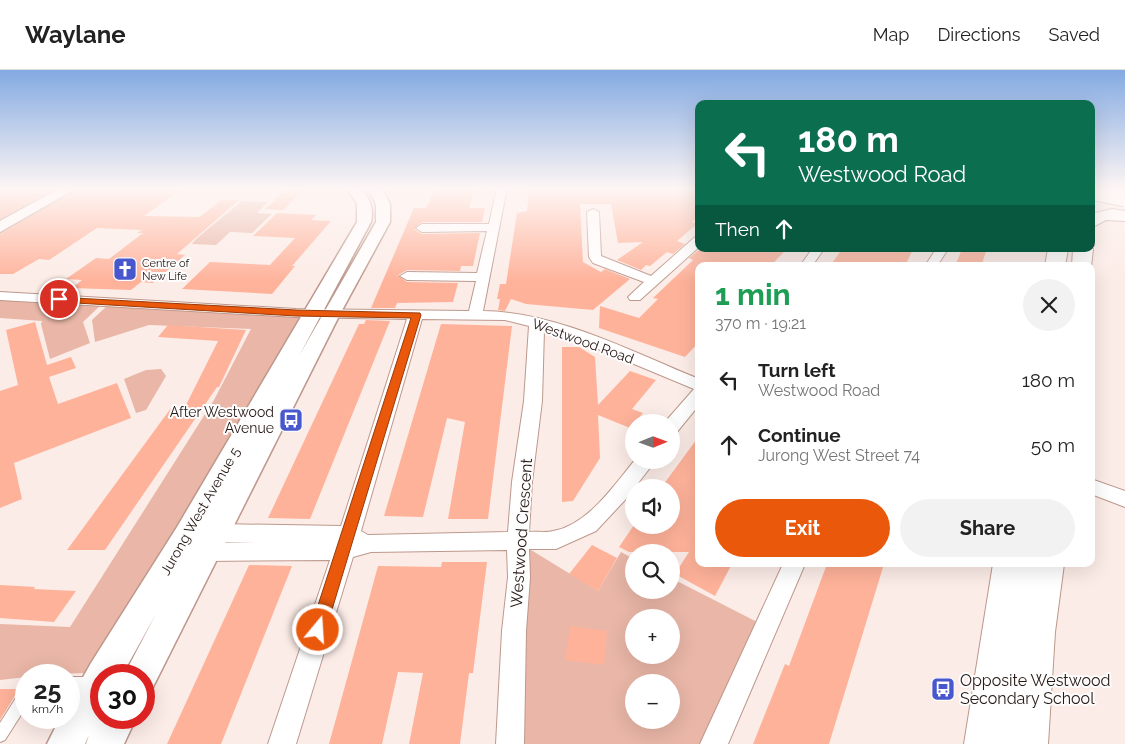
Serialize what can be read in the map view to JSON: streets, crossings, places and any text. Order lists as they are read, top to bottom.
{
  "streets": {
    "street": ["Westwood Road", "Jurong West Avenue 5", "Westwood Crescent"]
  },
  "crossings": [
    ["Westwood Road", "Jurong West Avenue 5"],
    ["Westwood Road", "Westwood Crescent"]
  ],
  "places": {
    "church": ["Centre of New Life"],
    "bus stop": ["After Westwood Avenue", "Opposite Westwood Secondary School"]
  },
  "north": "right",
  "page": {
    "header": "Waylane",
    "nav": ["Map", "Directions", "Saved"],
    "turn": ["180 m", "Westwood Road"],
    "then": "Then",
    "heading": ["1 min", "370 m · 19:21"],
    "list": [
      {
        "name": "Turn left",
        "note": "Westwood Road",
        "value": "180 m"
      },
      {
        "name": "Continue",
        "note": "Jurong West Street 74",
        "value": "50 m"
      }
    ],
    "map_buttons": ["+", "−"],
    "buttons": ["Exit", "Share"],
    "speed": "25 km/h",
    "limit": "30"
  }
}
